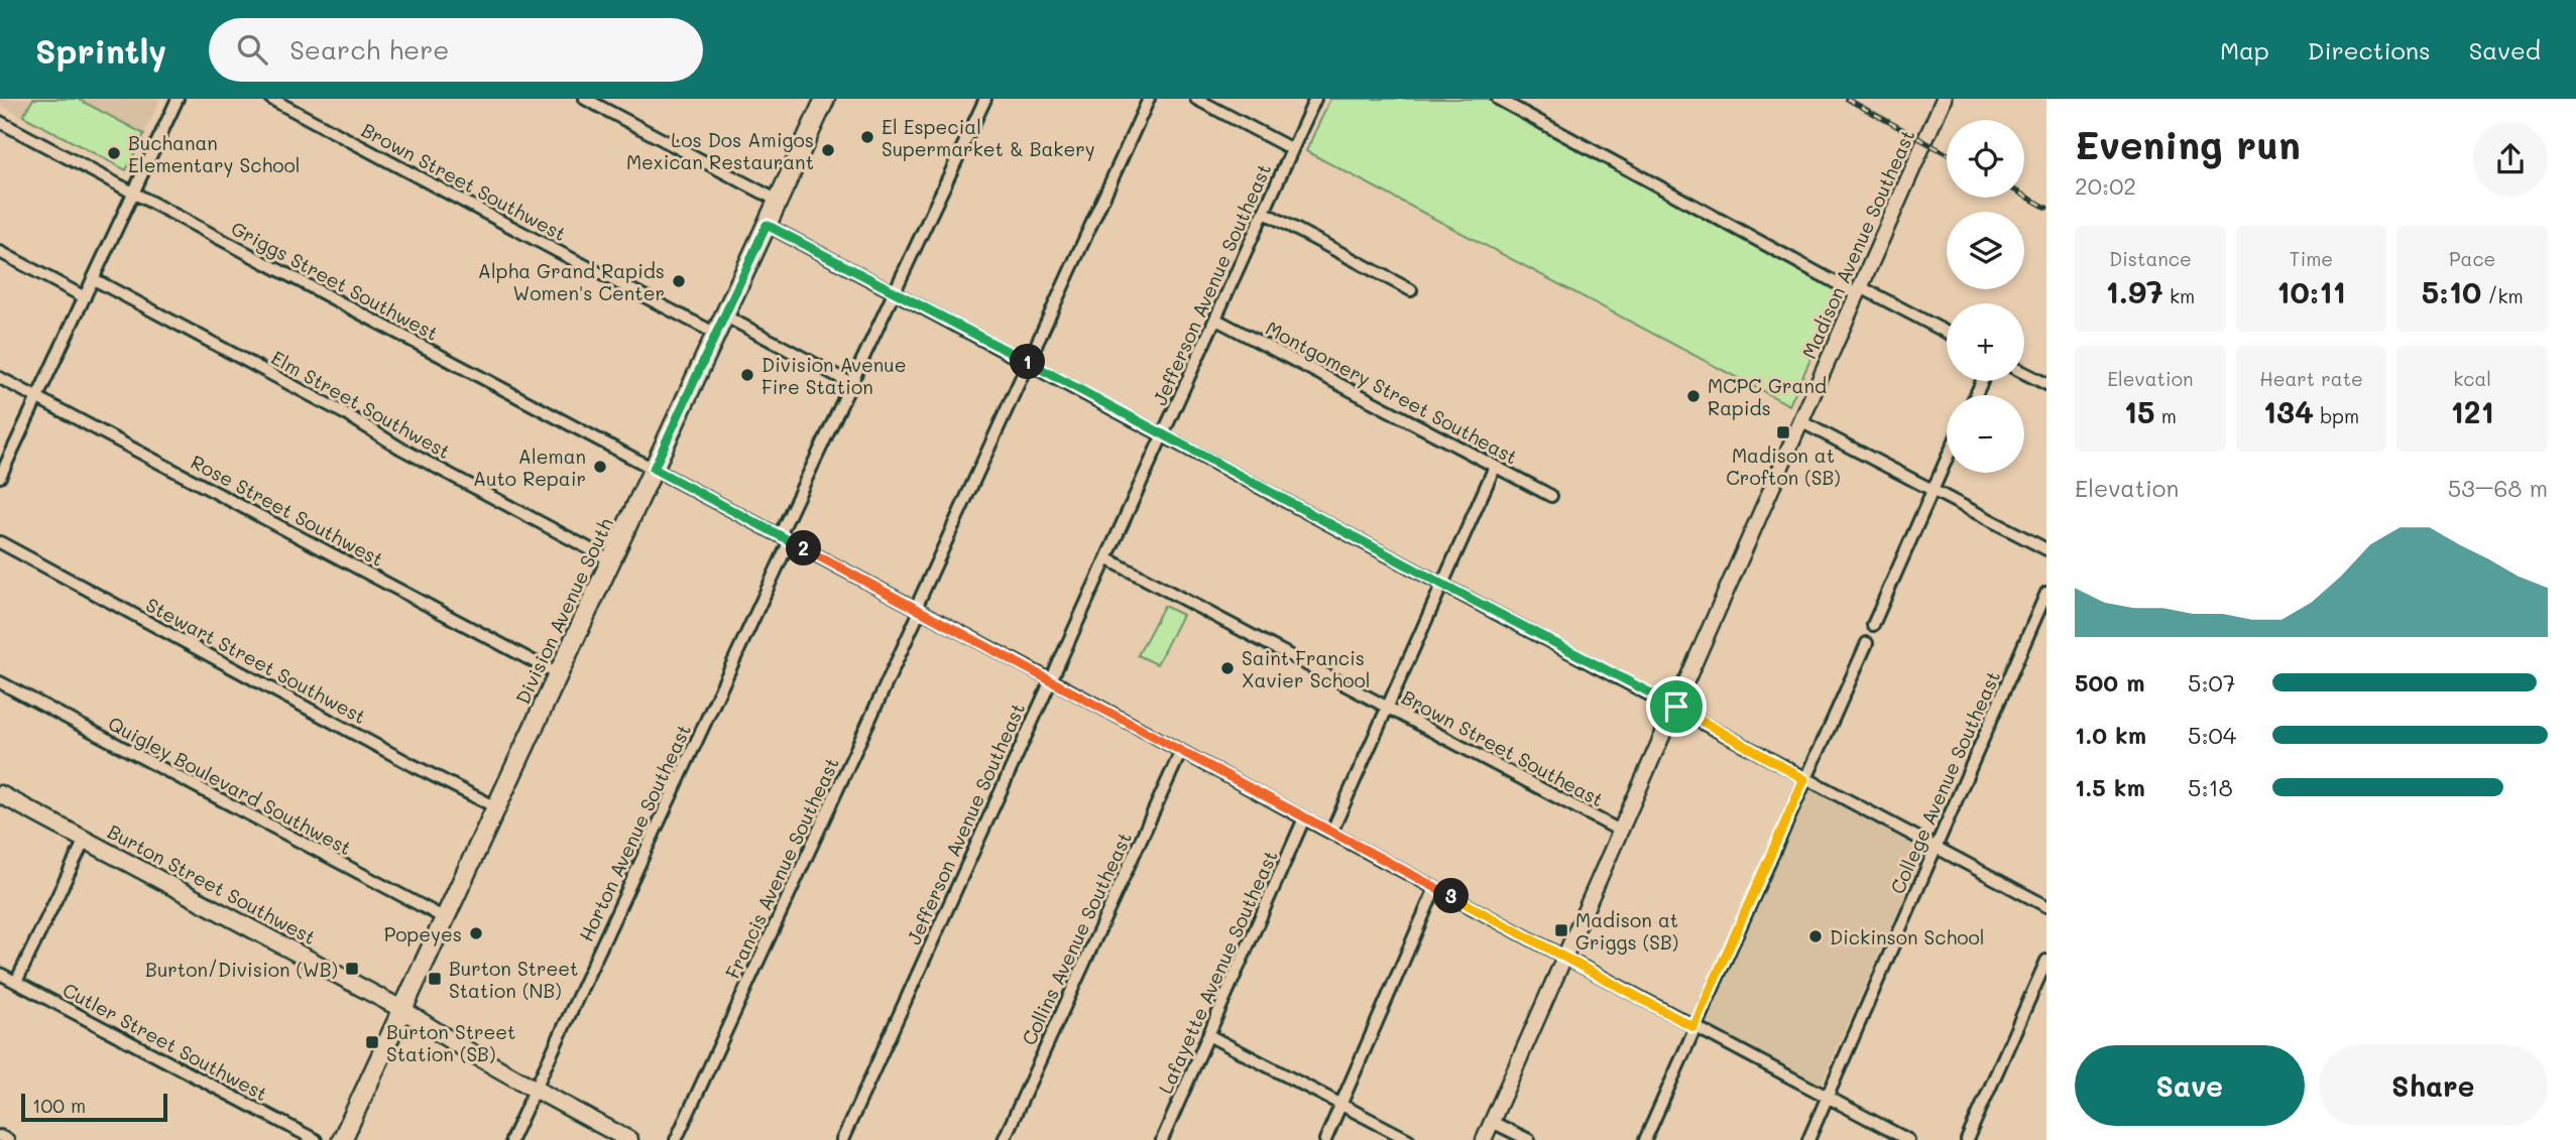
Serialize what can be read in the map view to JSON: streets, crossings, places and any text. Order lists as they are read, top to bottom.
{
  "streets": {
    "main road": ["Division Avenue South", "Burton Street Southwest"],
    "street": [
      "Brown Street Southwest",
      "Madison Avenue Southeast",
      "Griggs Street Southwest",
      "Jefferson Avenue Southeast",
      "Montgomery Street Southeast",
      "Elm Street Southwest",
      "Rose Street Southwest",
      "Stewart Street Southwest",
      "Brown Street Southeast",
      "College Avenue Southeast",
      "Quigley Boulevard Southwest",
      "Horton Avenue Southeast",
      "Francis Avenue Southeast",
      "Collins Avenue Southeast",
      "Lafayette Avenue Southeast",
      "Cutler Street Southwest"
    ]
  },
  "crossings": [
    ["Brown Street Southwest", "Division Avenue South"],
    ["Madison Avenue Southeast", "Griggs Street Southwest"],
    ["Madison Avenue Southeast", "Brown Street Southeast"],
    ["Griggs Street Southwest", "Jefferson Avenue Southeast"],
    ["Griggs Street Southwest", "Division Avenue South"],
    ["Griggs Street Southwest", "College Avenue Southeast"],
    ["Griggs Street Southwest", "Horton Avenue Southeast"],
    ["Griggs Street Southwest", "Francis Avenue Southeast"],
    ["Griggs Street Southwest", "Collins Avenue Southeast"],
    ["Griggs Street Southwest", "Lafayette Avenue Southeast"],
    ["Jefferson Avenue Southeast", "Montgomery Street Southeast"],
    ["Jefferson Avenue Southeast", "Brown Street Southeast"],
    ["Elm Street Southwest", "Division Avenue South"],
    ["Rose Street Southwest", "Division Avenue South"],
    ["Division Avenue South", "Stewart Street Southwest"],
    ["Division Avenue South", "Quigley Boulevard Southwest"],
    ["Division Avenue South", "Burton Street Southwest"],
    ["Horton Avenue Southeast", "Burton Street Southwest"]
  ],
  "places": {
    "other": [
      "El Especial Supermarket & Bakery",
      "Los Dos Amigos Mexican Restaurant",
      "Buchanan Elementary School",
      "Alpha Grand Rapids Women's Center",
      "Division Avenue Fire Station",
      "MCPC Grand Rapids",
      "Aleman Auto Repair",
      "Saint Francis Xavier School",
      "Popeyes",
      "Dickinson School"
    ],
    "transit": [
      "Madison at Crofton (SB)",
      "Madison at Griggs (SB)",
      "Burton/Division (WB)",
      "Burton Street Station (NB)",
      "Burton Street Station (SB)"
    ]
  },
  "scale_bar": "100 m",
  "page": {
    "header": "Sprintly",
    "search": "Search here",
    "nav": ["Map", "Directions", "Saved"],
    "heading": ["Evening run", "20:02"],
    "map_buttons": ["+", "−"],
    "stats": [
      ["Distance", "1.97 km"],
      ["Time", "10:11"],
      ["Pace", "5:10 /km"],
      ["Elevation", "15 m"],
      ["Heart rate", "134 bpm"],
      ["kcal", "121"]
    ],
    "pins": ["1", "2", "3"],
    "chart": ["Elevation", "53–68 m"],
    "list": [
      {
        "name": "500 m",
        "note": "5:07"
      },
      {
        "name": "1.0 km",
        "note": "5:04"
      },
      {
        "name": "1.5 km",
        "note": "5:18"
      }
    ],
    "buttons": ["Save", "Share"],
    "scale": "100 m"
  }
}
